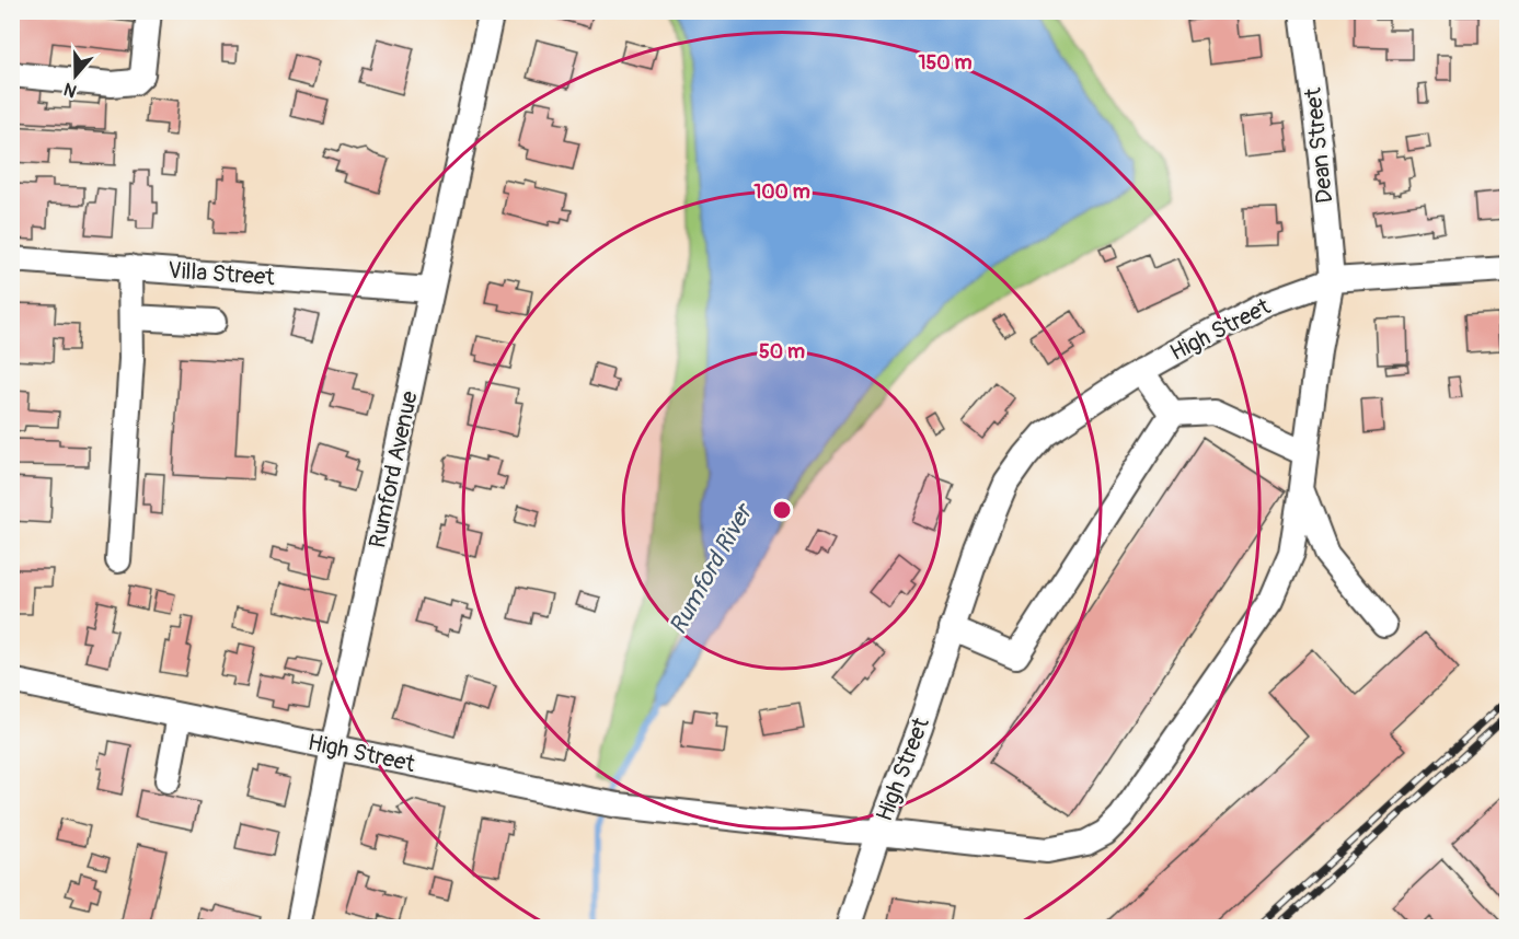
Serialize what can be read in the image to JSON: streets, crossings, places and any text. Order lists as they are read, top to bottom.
{
  "streets": {
    "street": [
      "Dean Street",
      "Villa Street",
      "High Street",
      "Rumford Avenue"
    ]
  },
  "crossings": [
    ["Dean Street", "High Street"],
    ["Villa Street", "Rumford Avenue"],
    ["High Street", "Rumford Avenue"]
  ],
  "water": ["Rumford River"],
  "north": "bottom",
  "rings": ["150 m", "100 m", "50 m"]
}
